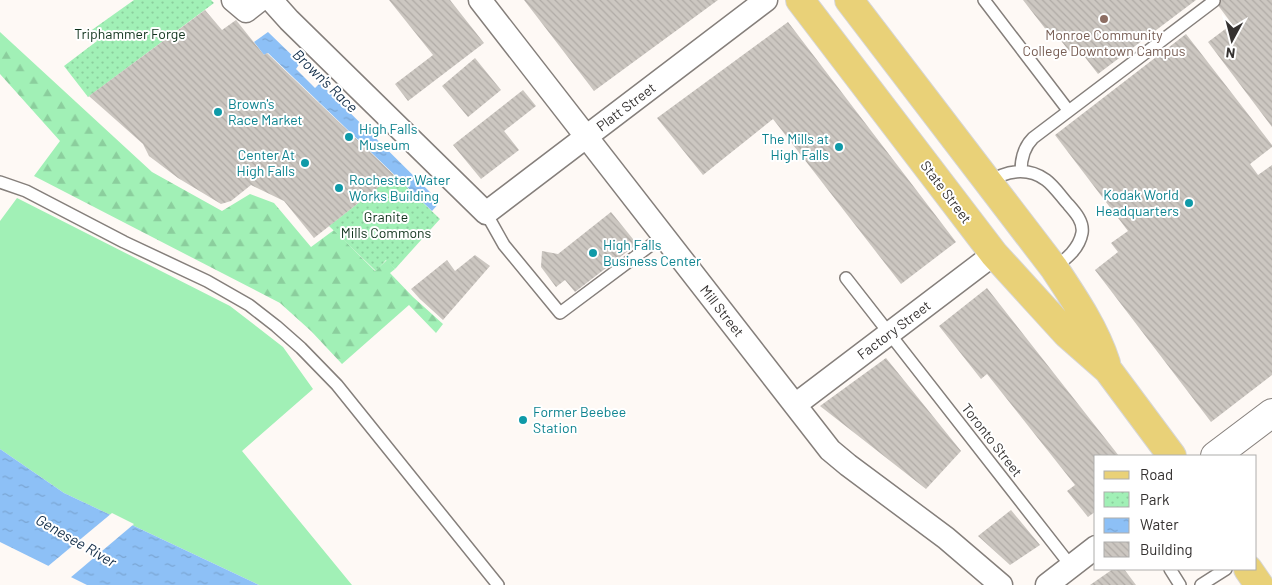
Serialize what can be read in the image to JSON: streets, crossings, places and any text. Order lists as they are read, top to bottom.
{
  "streets": {
    "main road": ["State Street"],
    "street": ["Platt Street", "Mill Street", "Factory Street"],
    "lane": ["Toronto Street"]
  },
  "crossings": [
    ["Platt Street", "Mill Street"],
    ["State Street", "Factory Street"],
    ["Mill Street", "Factory Street"],
    ["Factory Street", "Toronto Street"]
  ],
  "water": ["Brown's Race", "Genesee River"],
  "parks": ["Triphammer Forge", "Granite Mills Commons"],
  "places": [
    "Monroe Community College Downtown Campus",
    "Brown's Race Market",
    "High Falls Museum",
    "The Mills at High Falls",
    "Center At High Falls",
    "Rochester Water Works Building",
    "Kodak World Headquarters",
    "High Falls Business Center",
    "Former Beebee Station"
  ],
  "legend": [
    "Road",
    "Park",
    "Water",
    "Building"
  ],
  "north": "bottom"
}
